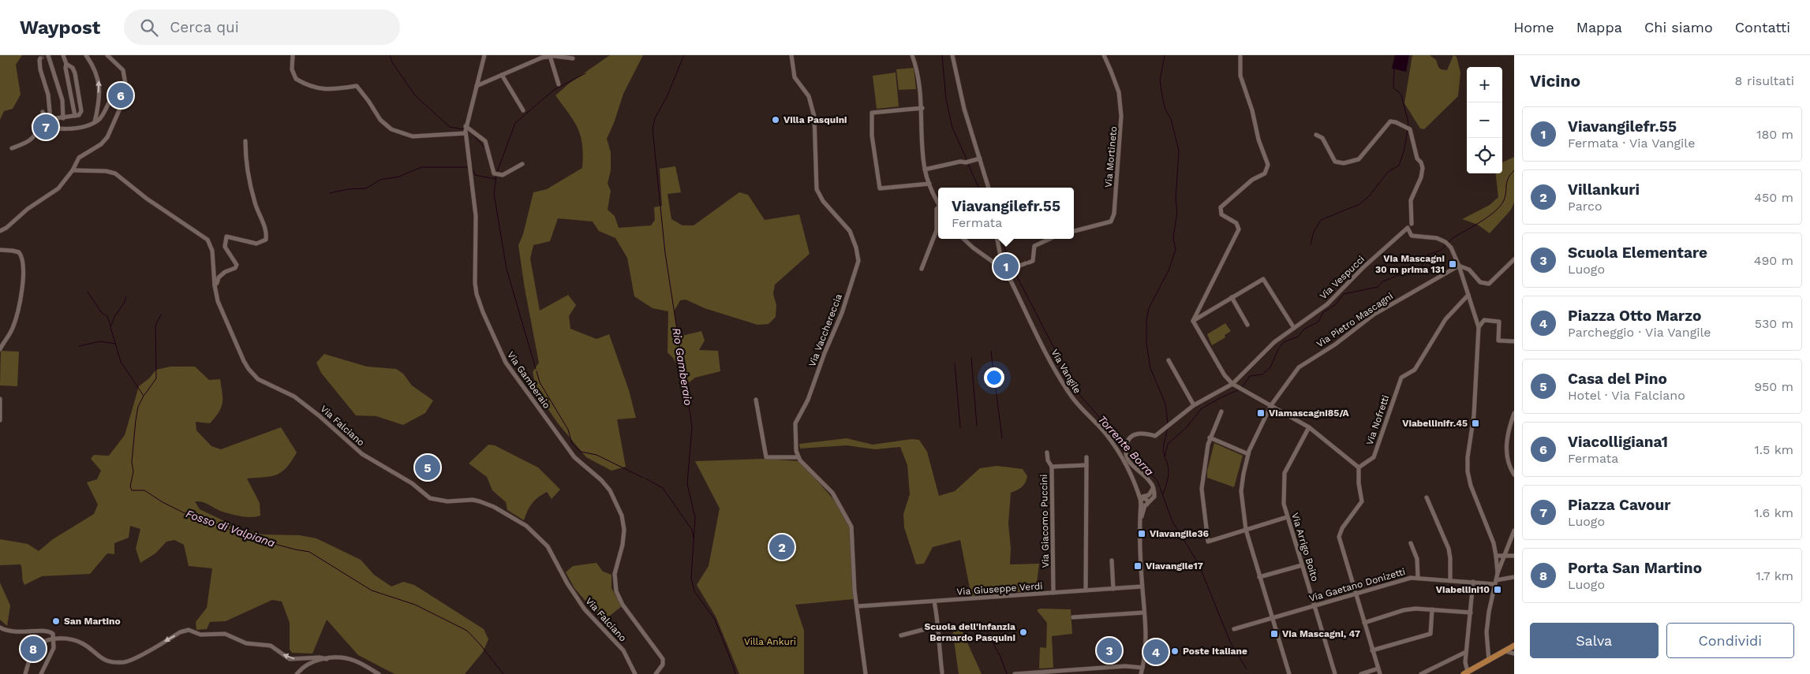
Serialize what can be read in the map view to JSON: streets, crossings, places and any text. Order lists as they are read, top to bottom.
{
  "streets": {
    "street": [
      "Via Mortineto",
      "Via Vespucci",
      "Via Pietro Mascagni",
      "Via Vacchereccia",
      "Via Vangile",
      "Via Gamberaio",
      "Via Nofretti",
      "Via Falciano",
      "Via Giacomo Puccini",
      "Via Arrigo Boito",
      "Via Gaetano Donizetti",
      "Via Giuseppe Verdi"
    ]
  },
  "crossings": [
    ["Via Vespucci", "Via Pietro Mascagni"],
    ["Via Pietro Mascagni", "Via Gaetano Donizetti"],
    ["Via Vangile", "Via Giuseppe Verdi"],
    ["Via Giacomo Puccini", "Via Giuseppe Verdi"],
    ["Via Arrigo Boito", "Via Gaetano Donizetti"]
  ],
  "water": ["Rio Gamberaio", "Torrente Borra", "Fosso di Valpiana"],
  "parks": ["Villa Ankuri"],
  "places": {
    "other": [
      "Villa Pasquini",
      "San Martino",
      "Scuola dell'Infanzia Bernardo Pasquini",
      "Poste Italiane"
    ],
    "transit": [
      "Via Mascagni 30 m prima 131",
      "Viamascagni85/A",
      "Viabellinifr.45",
      "Viavangile36",
      "Viavangile17",
      "Viabellini10",
      "Via Mascagni, 47"
    ]
  },
  "page": {
    "header": "Waypost",
    "search": "Cerca qui",
    "nav": [
      "Home",
      "Mappa",
      "Chi siamo",
      "Contatti"
    ],
    "heading": ["Vicino", "8 risultati"],
    "map_buttons": ["+", "−"],
    "pins": [
      "6",
      "7",
      "1",
      "5",
      "2",
      "8",
      "3",
      "4"
    ],
    "list": [
      {
        "mark": "1",
        "name": "Viavangilefr.55",
        "note": "Fermata · Via Vangile",
        "value": "180 m"
      },
      {
        "mark": "2",
        "name": "Villankuri",
        "note": "Parco",
        "value": "450 m"
      },
      {
        "mark": "3",
        "name": "Scuola Elementare",
        "note": "Luogo",
        "value": "490 m"
      },
      {
        "mark": "4",
        "name": "Piazza Otto Marzo",
        "note": "Parcheggio · Via Vangile",
        "value": "530 m"
      },
      {
        "mark": "5",
        "name": "Casa del Pino",
        "note": "Hotel · Via Falciano",
        "value": "950 m"
      },
      {
        "mark": "6",
        "name": "Viacolligiana1",
        "note": "Fermata",
        "value": "1.5 km"
      },
      {
        "mark": "7",
        "name": "Piazza Cavour",
        "note": "Luogo",
        "value": "1.6 km"
      },
      {
        "mark": "8",
        "name": "Porta San Martino",
        "note": "Luogo",
        "value": "1.7 km"
      }
    ],
    "popup": ["Viavangilefr.55", "Fermata"],
    "buttons": ["Salva", "Condividi"]
  }
}
